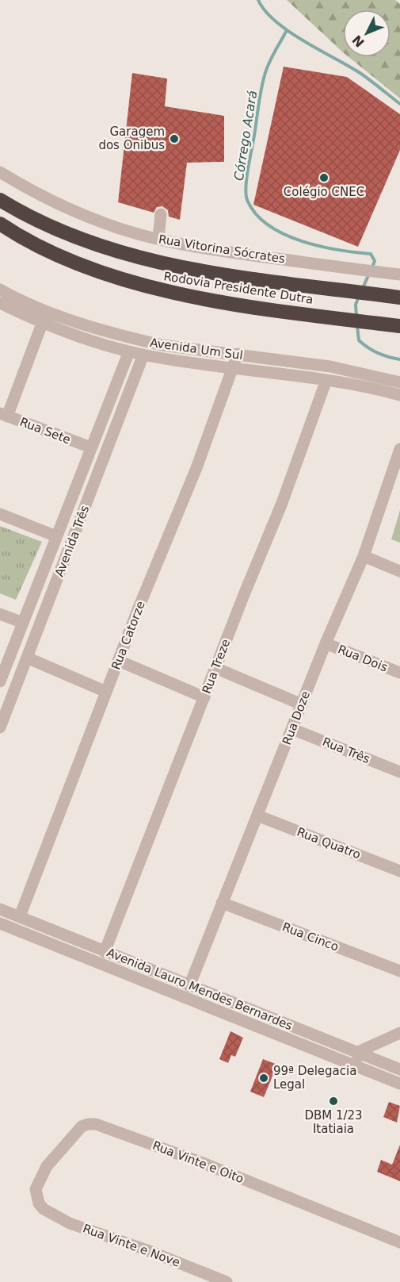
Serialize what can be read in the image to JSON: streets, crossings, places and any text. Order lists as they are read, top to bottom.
{
  "streets": {
    "highway": ["Rodovia Presidente Dutra"],
    "street": [
      "Rua Vitorina Sócrates",
      "Avenida Um Sul",
      "Rua Sete",
      "Avenida Três",
      "Rua Catorze",
      "Rua Dois",
      "Rua Treze",
      "Rua Doze",
      "Rua Três",
      "Rua Quatro",
      "Rua Cinco",
      "Avenida Lauro Mendes Bernardes",
      "Rua Vinte e Oito",
      "Rua Vinte e Nove"
    ]
  },
  "crossings": [
    ["Avenida Um Sul", "Avenida Três"],
    ["Avenida Um Sul", "Rua Catorze"],
    ["Avenida Um Sul", "Rua Treze"],
    ["Rua Sete", "Avenida Três"],
    ["Rua Catorze", "Avenida Lauro Mendes Bernardes"],
    ["Rua Dois", "Rua Doze"],
    ["Rua Treze", "Avenida Lauro Mendes Bernardes"],
    ["Rua Doze", "Rua Três"],
    ["Rua Doze", "Rua Quatro"],
    ["Rua Doze", "Rua Cinco"],
    ["Rua Doze", "Avenida Lauro Mendes Bernardes"],
    ["Rua Vinte e Oito", "Rua Vinte e Nove"]
  ],
  "water": ["Córrego Acará"],
  "places": [
    "Garagem dos Onibus",
    "Colégio CNEC",
    "99ª Delegacia Legal",
    "DBM 1/23 Itatiaia"
  ],
  "north": "bottom left"
}
